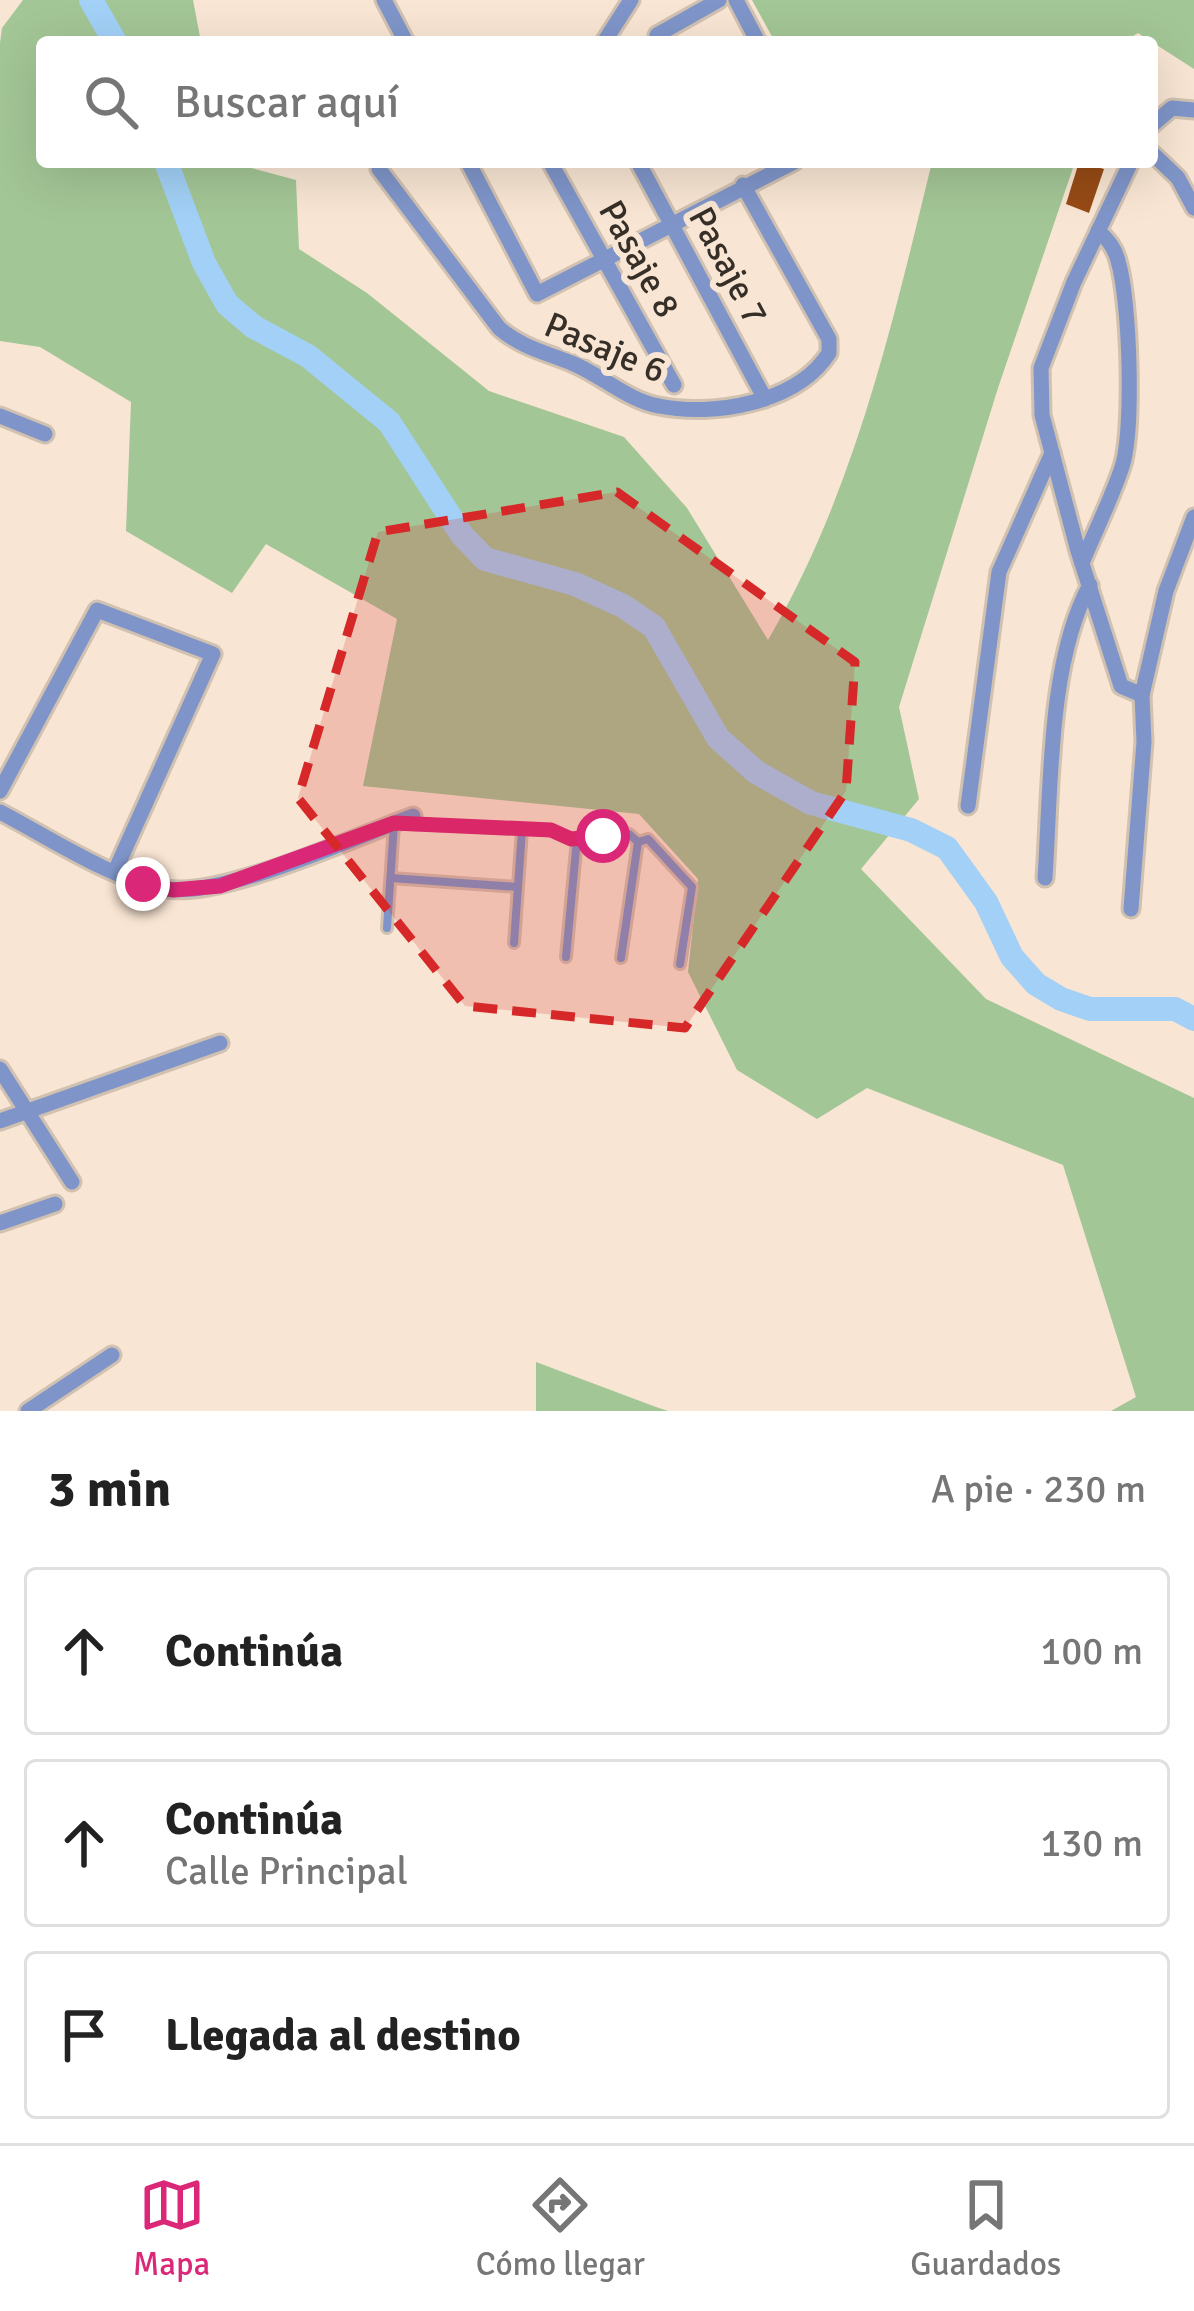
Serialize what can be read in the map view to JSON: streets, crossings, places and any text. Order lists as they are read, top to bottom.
{
  "streets": {
    "street": ["Pasaje 8", "Pasaje 7", "Pasaje 6"]
  },
  "crossings": [
    ["Pasaje 7", "Pasaje 6"]
  ],
  "page": {
    "search": "Buscar aquí",
    "heading": ["3 min", "A pie · 230 m"],
    "list": [
      ["Continúa", "100 m"],
      ["Continúa", "Calle Principal", "130 m"],
      "Llegada al destino"
    ],
    "nav": ["Mapa", "Cómo llegar", "Guardados"]
  }
}
